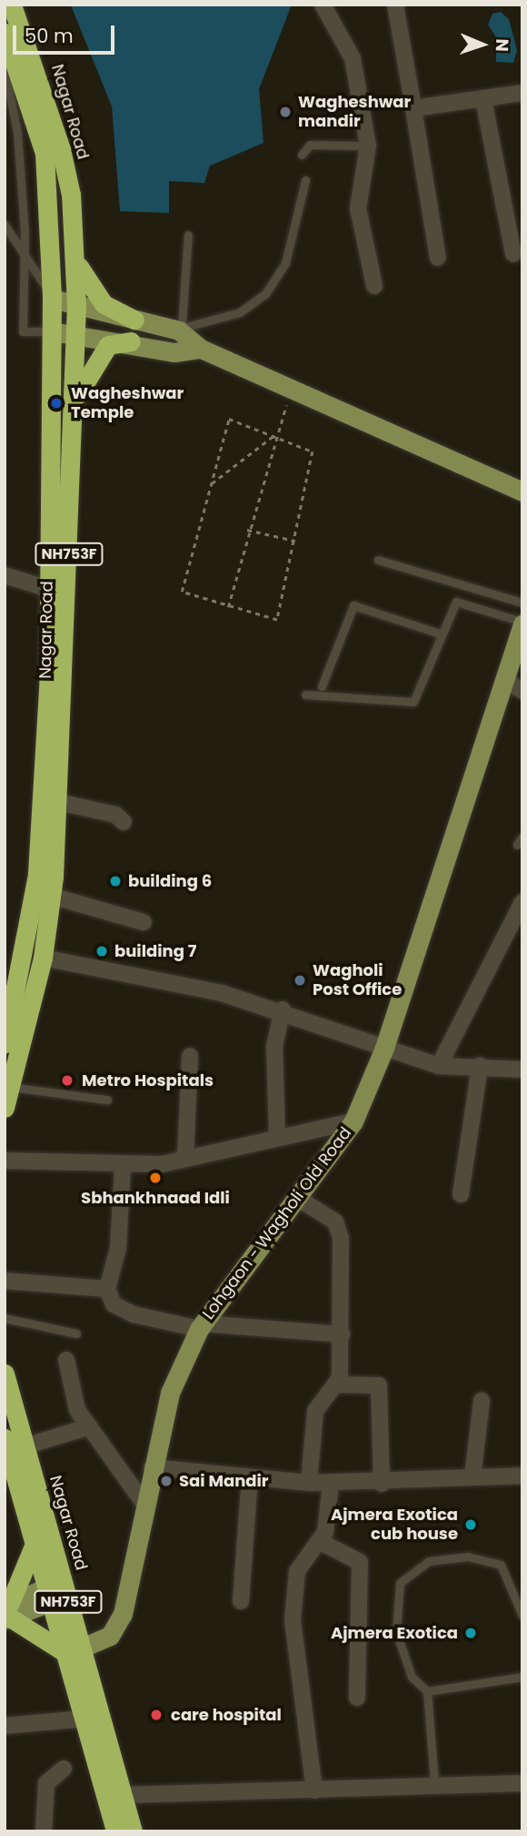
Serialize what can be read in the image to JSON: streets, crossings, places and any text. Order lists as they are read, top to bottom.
{
  "streets": {
    "highway": ["Nagar Road", "NH753F"],
    "main road": ["Lohgaon - Wagholi Old Road"]
  },
  "crossings": [
    ["Nagar Road", "Lohgaon - Wagholi Old Road"]
  ],
  "places": [
    "Wagheshwar mandir",
    "Wagheshwar Temple",
    "building 6",
    "building 7",
    "Wagholi Post Office",
    "Metro Hospitals",
    "Sbhankhnaad Idli",
    "Sai Mandir",
    "Ajmera Exotica cub house",
    "Ajmera Exotica",
    "care hospital"
  ],
  "scale_bar": "50 m",
  "north": "right"
}
